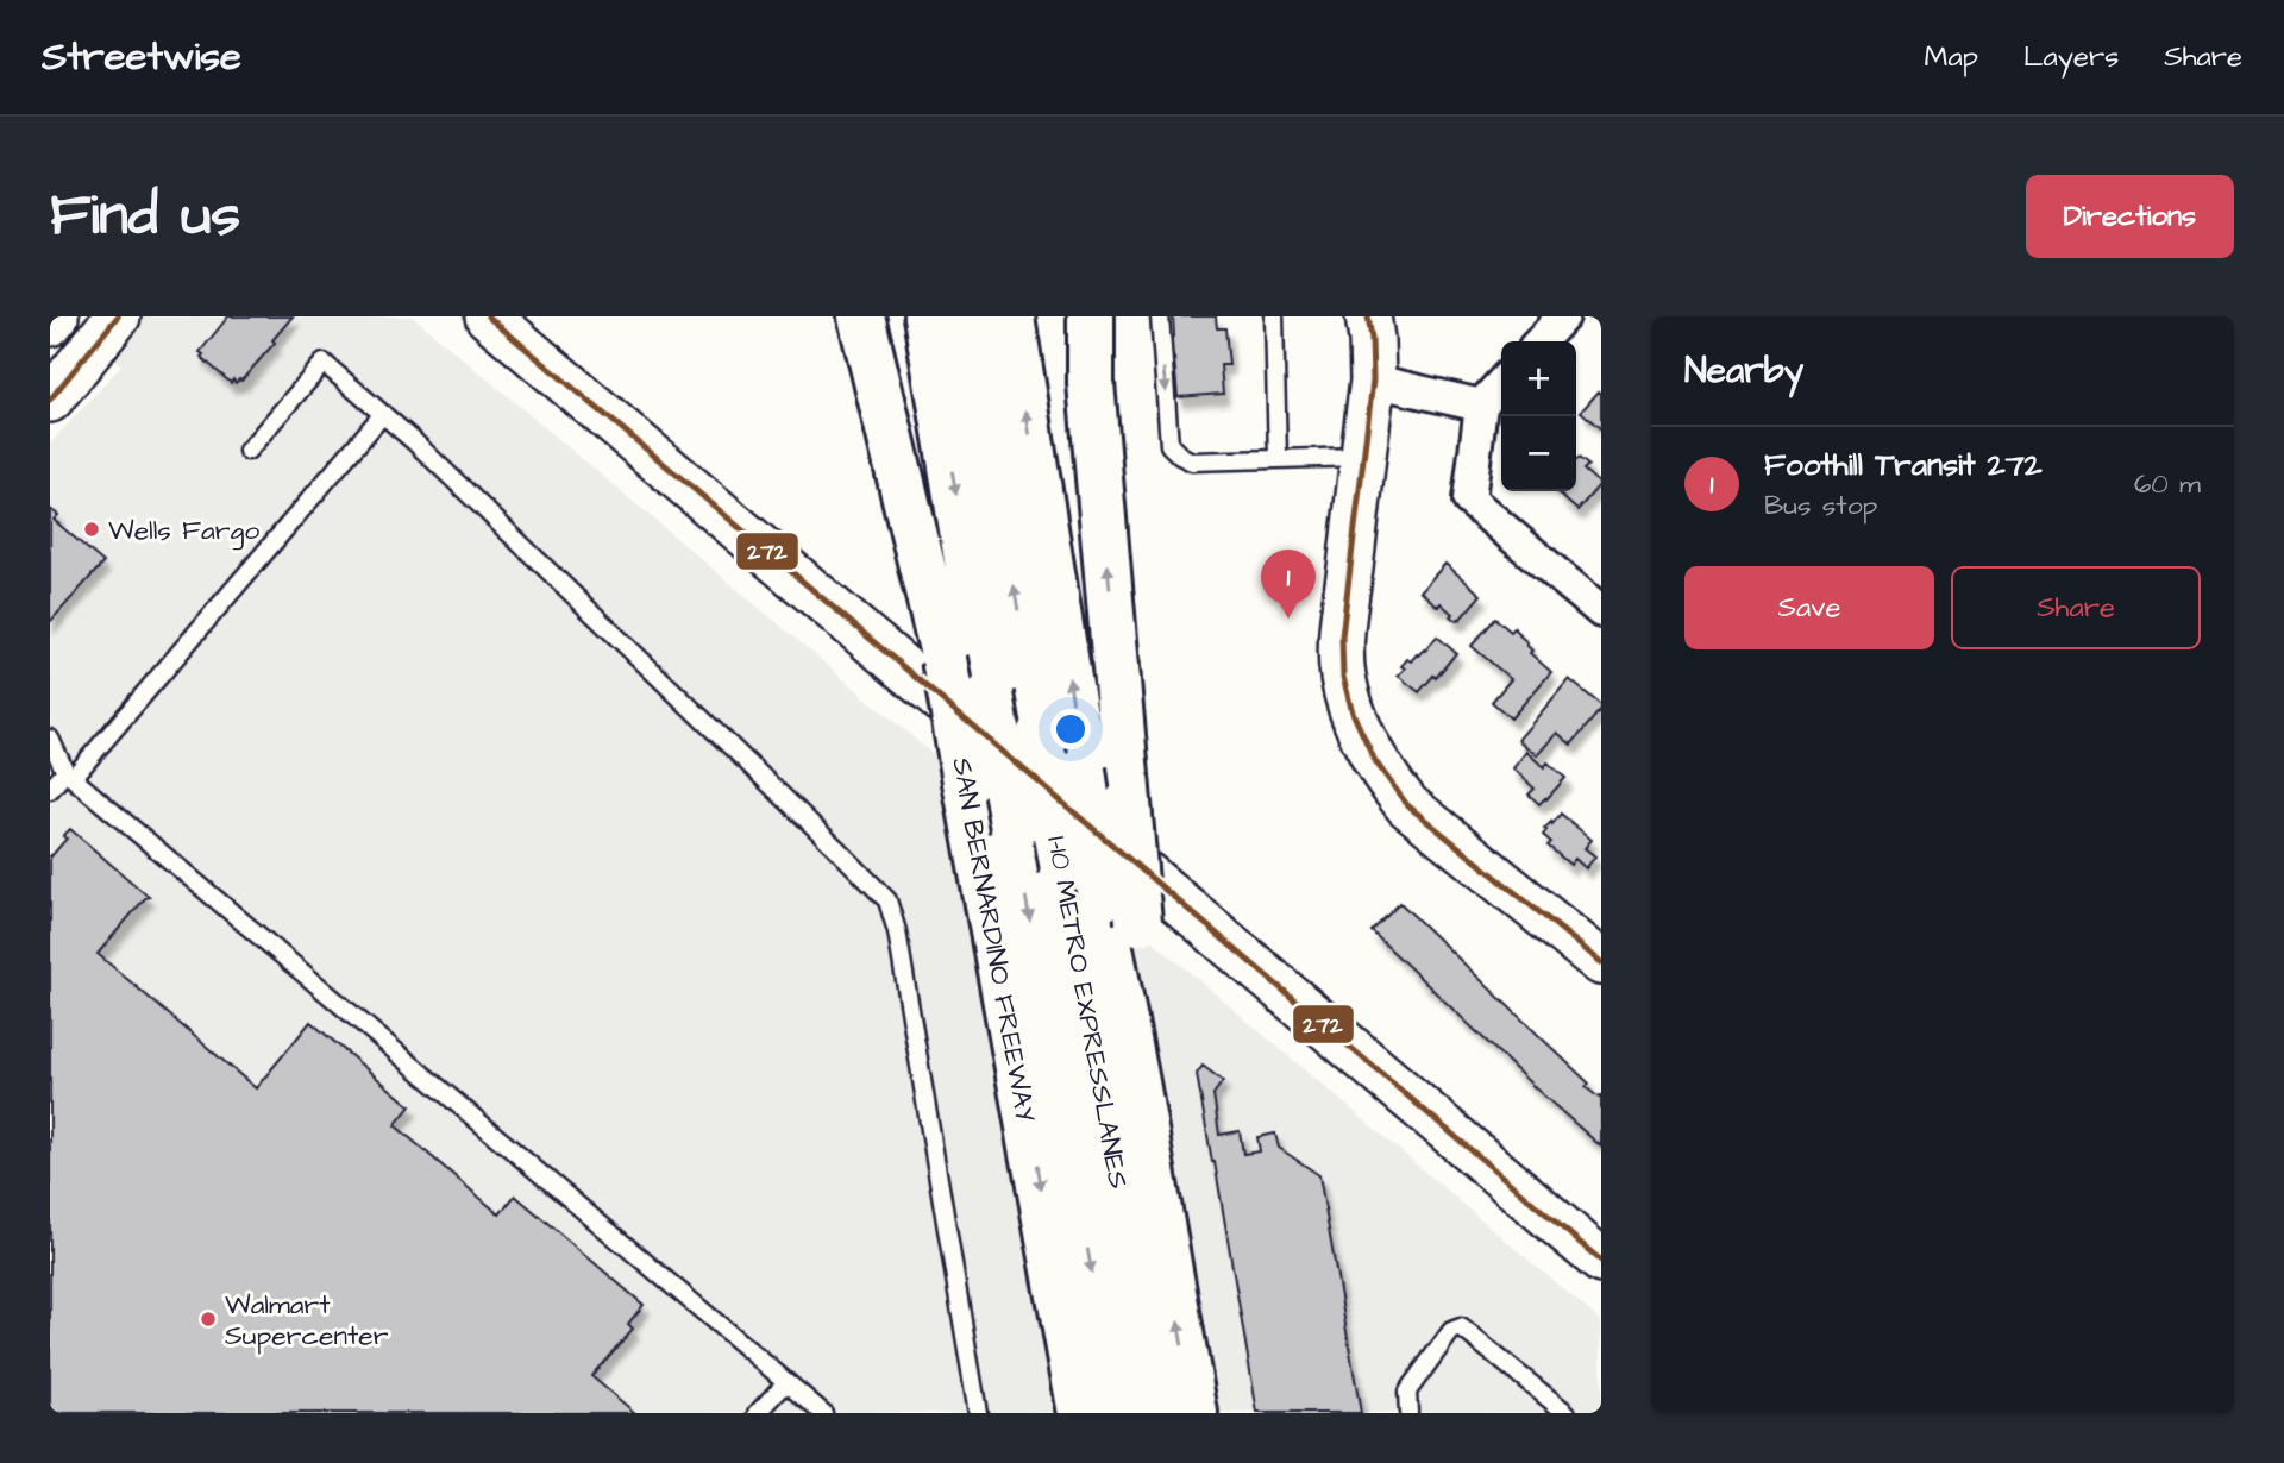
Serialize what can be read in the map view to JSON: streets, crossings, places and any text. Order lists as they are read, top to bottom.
{
  "streets": {
    "highway": ["SAN BERNARDINO FREEWAY", "I-10 METRO EXPRESSLANES"]
  },
  "places": ["Wells Fargo", "Walmart Supercenter"],
  "lines": ["transit line 272"],
  "page": {
    "header": "Streetwise",
    "nav": ["Map", "Layers", "Share"],
    "buttons": [
      "Directions",
      ["Save", "Share"]
    ],
    "title": "Find us",
    "heading": "Nearby",
    "map_buttons": ["+", "−"],
    "list": [
      {
        "mark": "1",
        "name": "Foothill Transit 272",
        "note": "Bus stop",
        "value": "60 m"
      }
    ],
    "pins": "1"
  }
}
